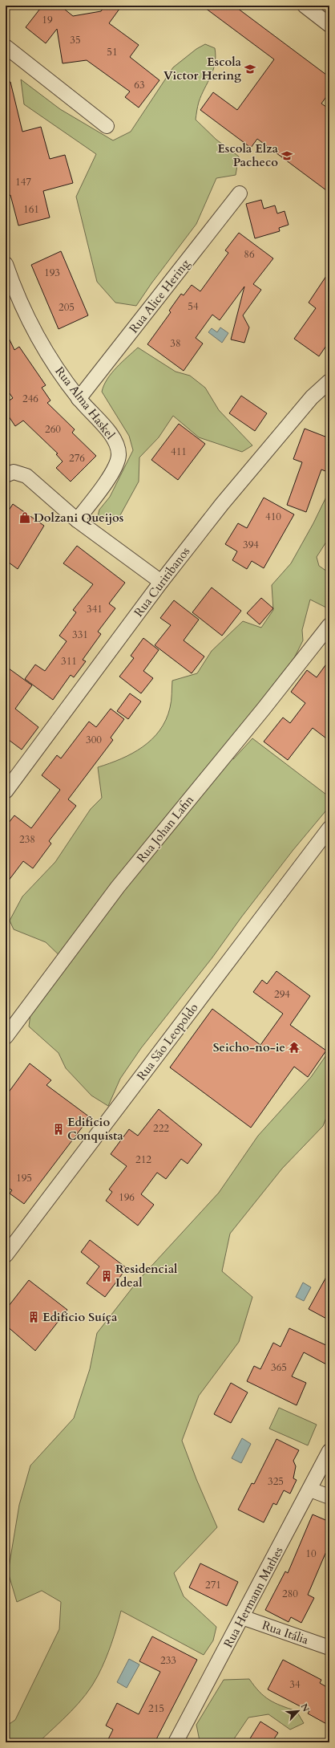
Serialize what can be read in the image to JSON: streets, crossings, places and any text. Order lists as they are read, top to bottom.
{
  "streets": {
    "street": [
      "Rua Alice Hering",
      "Rua Alma Haskel",
      "Rua Curitibanos",
      "Rua Johan Lafin",
      "Rua São Leopoldo",
      "Rua Hermann Mathes",
      "Rua Itália"
    ]
  },
  "crossings": [
    ["Rua Alice Hering", "Rua Alma Haskel"],
    ["Rua Hermann Mathes", "Rua Itália"]
  ],
  "places": {
    "school or university": ["Escola Victor Hering", "Escola Elza Pacheco"],
    "shop": ["Dolzani Queijos"],
    "temple": ["Seicho-no-ie"],
    "building": ["Edifício Conquista", "Residencial Ideal", "Edifício Suíça"]
  },
  "house_numbers": [
    "19",
    "35",
    "51",
    "63",
    "147",
    "161",
    "86",
    "193",
    "54",
    "205",
    "38",
    "246",
    "260",
    "411",
    "276",
    "410",
    "394",
    "341",
    "331",
    "311",
    "300",
    "238",
    "294",
    "222",
    "212",
    "195",
    "196",
    "365",
    "325",
    "10",
    "271",
    "280",
    "233",
    "34",
    "215"
  ],
  "north": "top right"
}
